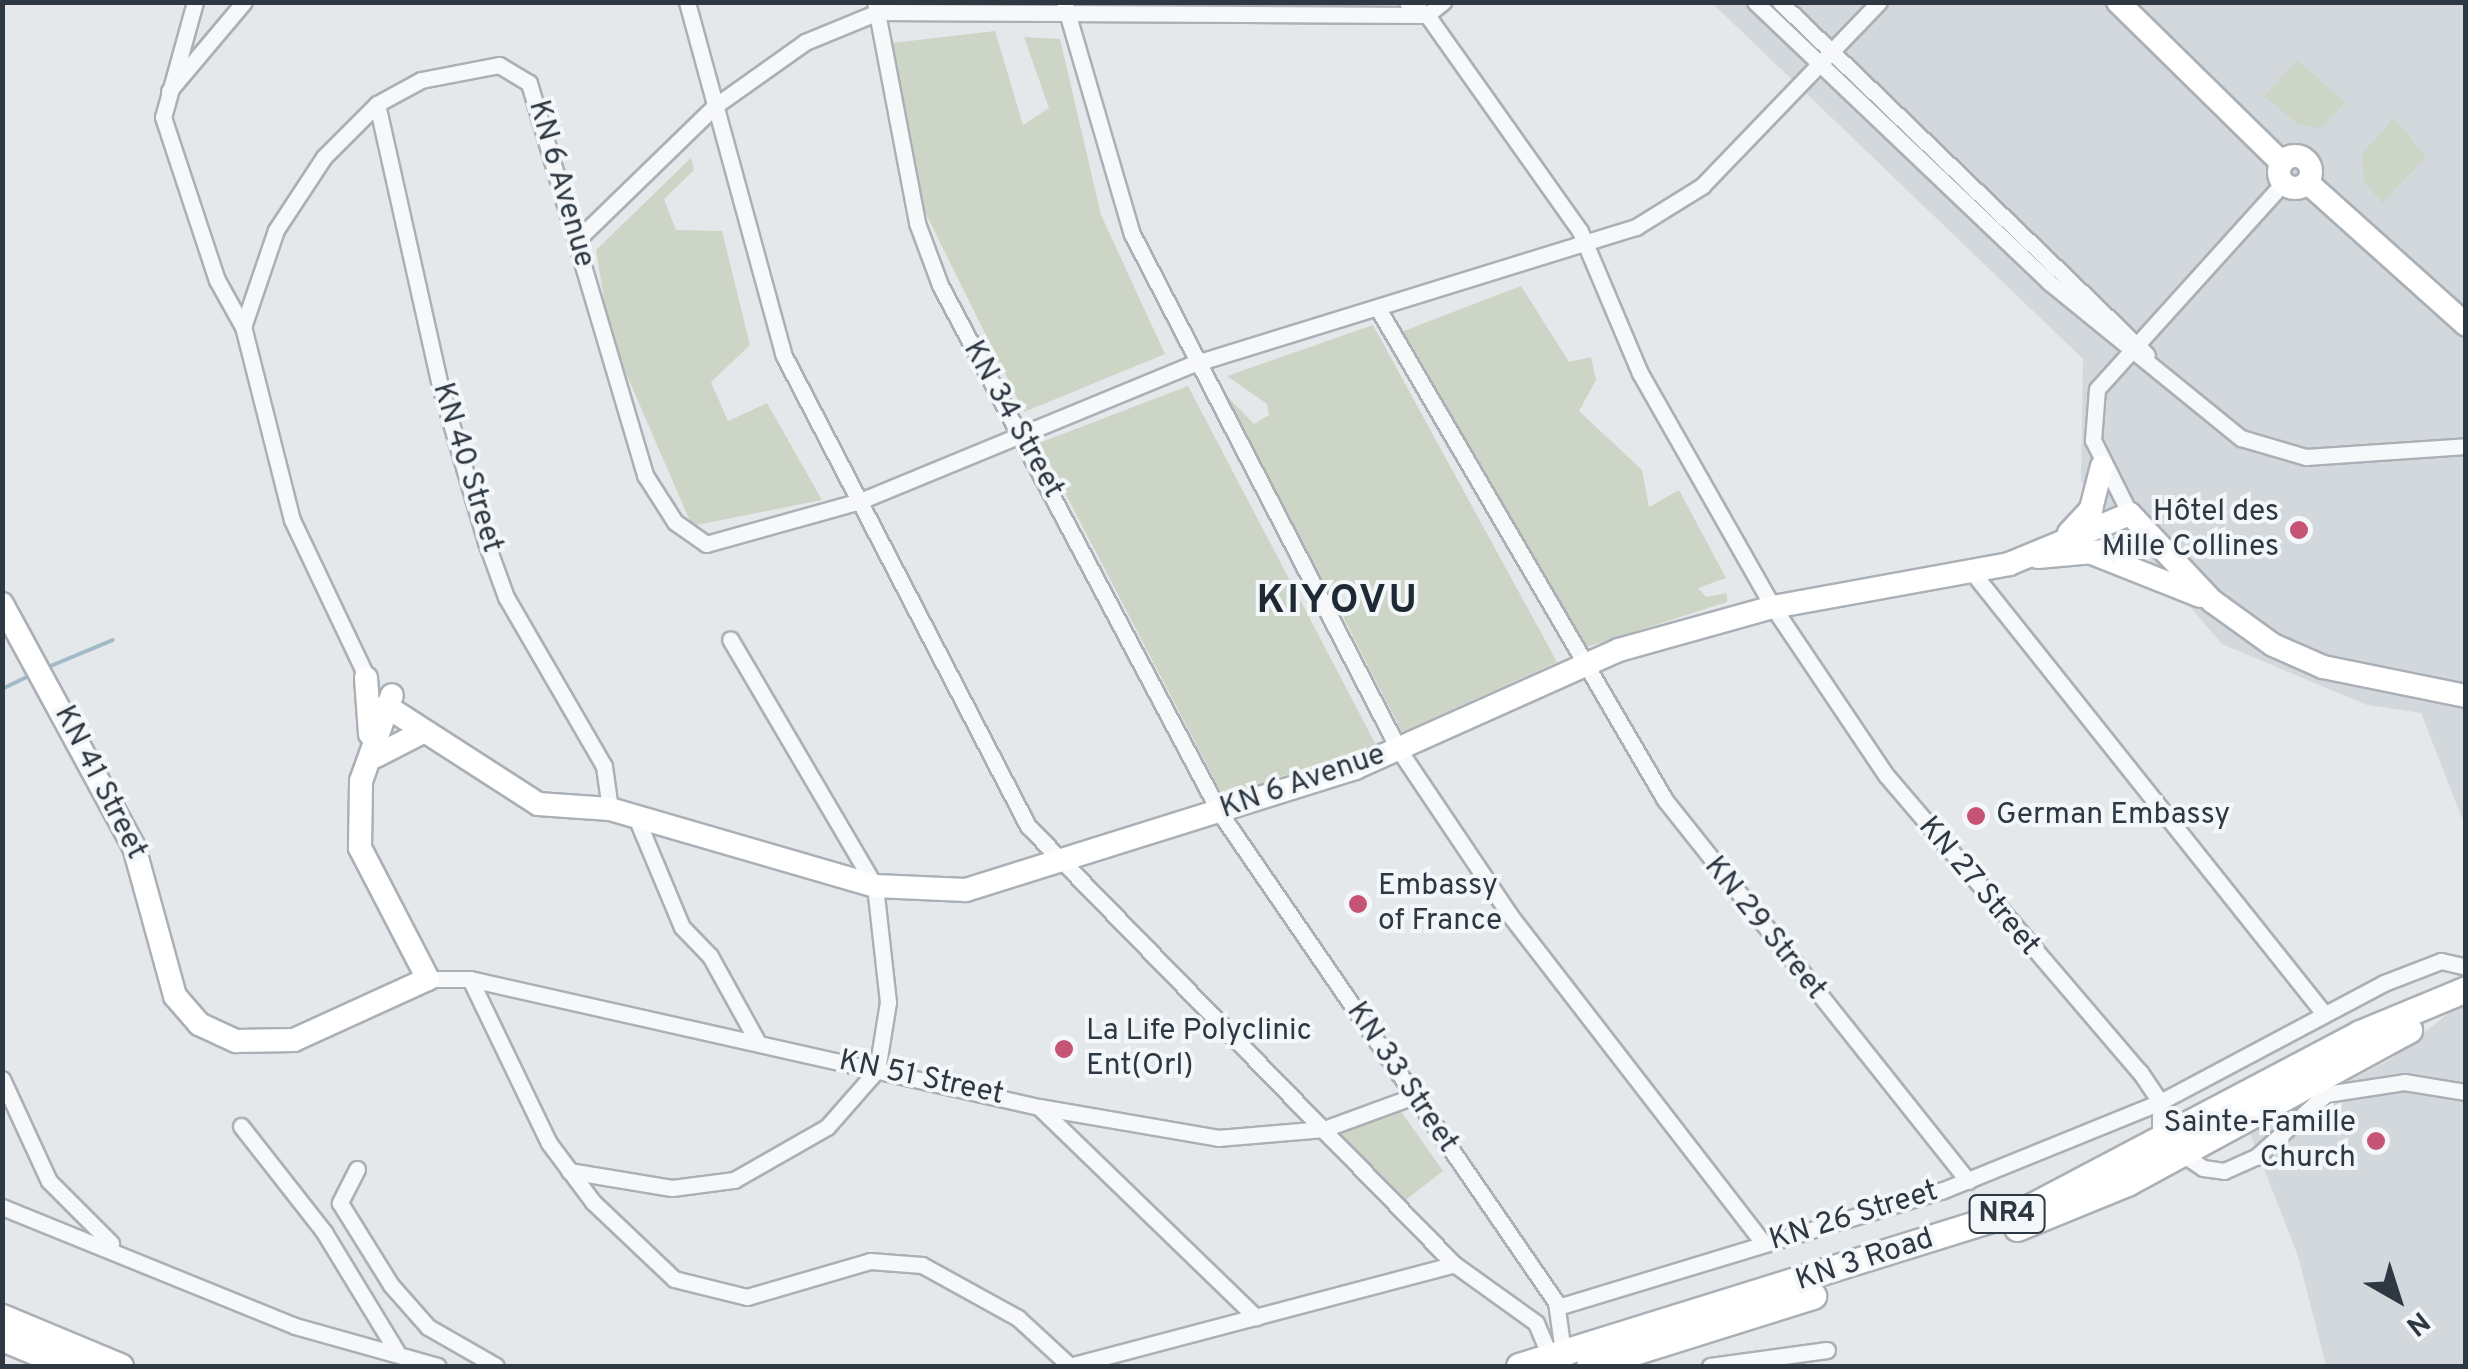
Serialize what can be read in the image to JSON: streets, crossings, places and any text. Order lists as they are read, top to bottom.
{
  "streets": {
    "highway": ["NR4", "KN 3 Road"],
    "main road": ["KN 6 Avenue", "KN 41 Street"],
    "street": [
      "KN 34 Street",
      "KN 40 Street",
      "KN 27 Street",
      "KN 29 Street",
      "KN 33 Street",
      "KN 51 Street",
      "KN 26 Street"
    ]
  },
  "crossings": [
    ["KN 6 Avenue", "KN 34 Street"],
    ["KN 6 Avenue", "KN 40 Street"],
    ["KN 6 Avenue", "KN 27 Street"],
    ["KN 6 Avenue", "KN 29 Street"],
    ["KN 6 Avenue", "KN 33 Street"],
    ["KN 34 Street", "KN 33 Street"],
    ["KN 41 Street", "KN 51 Street"],
    ["KN 27 Street", "KN 26 Street"],
    ["KN 29 Street", "KN 26 Street"],
    ["KN 33 Street", "KN 51 Street"],
    ["KN 33 Street", "KN 26 Street"],
    ["KN 33 Street", "KN 3 Road"]
  ],
  "districts": ["KIYOVU"],
  "places": [
    "Hôtel des Mille Collines",
    "German Embassy",
    "Embassy of France",
    "La Life Polyclinic Ent(Orl)",
    "Sainte-Famille Church"
  ],
  "north": "bottom right"
}
